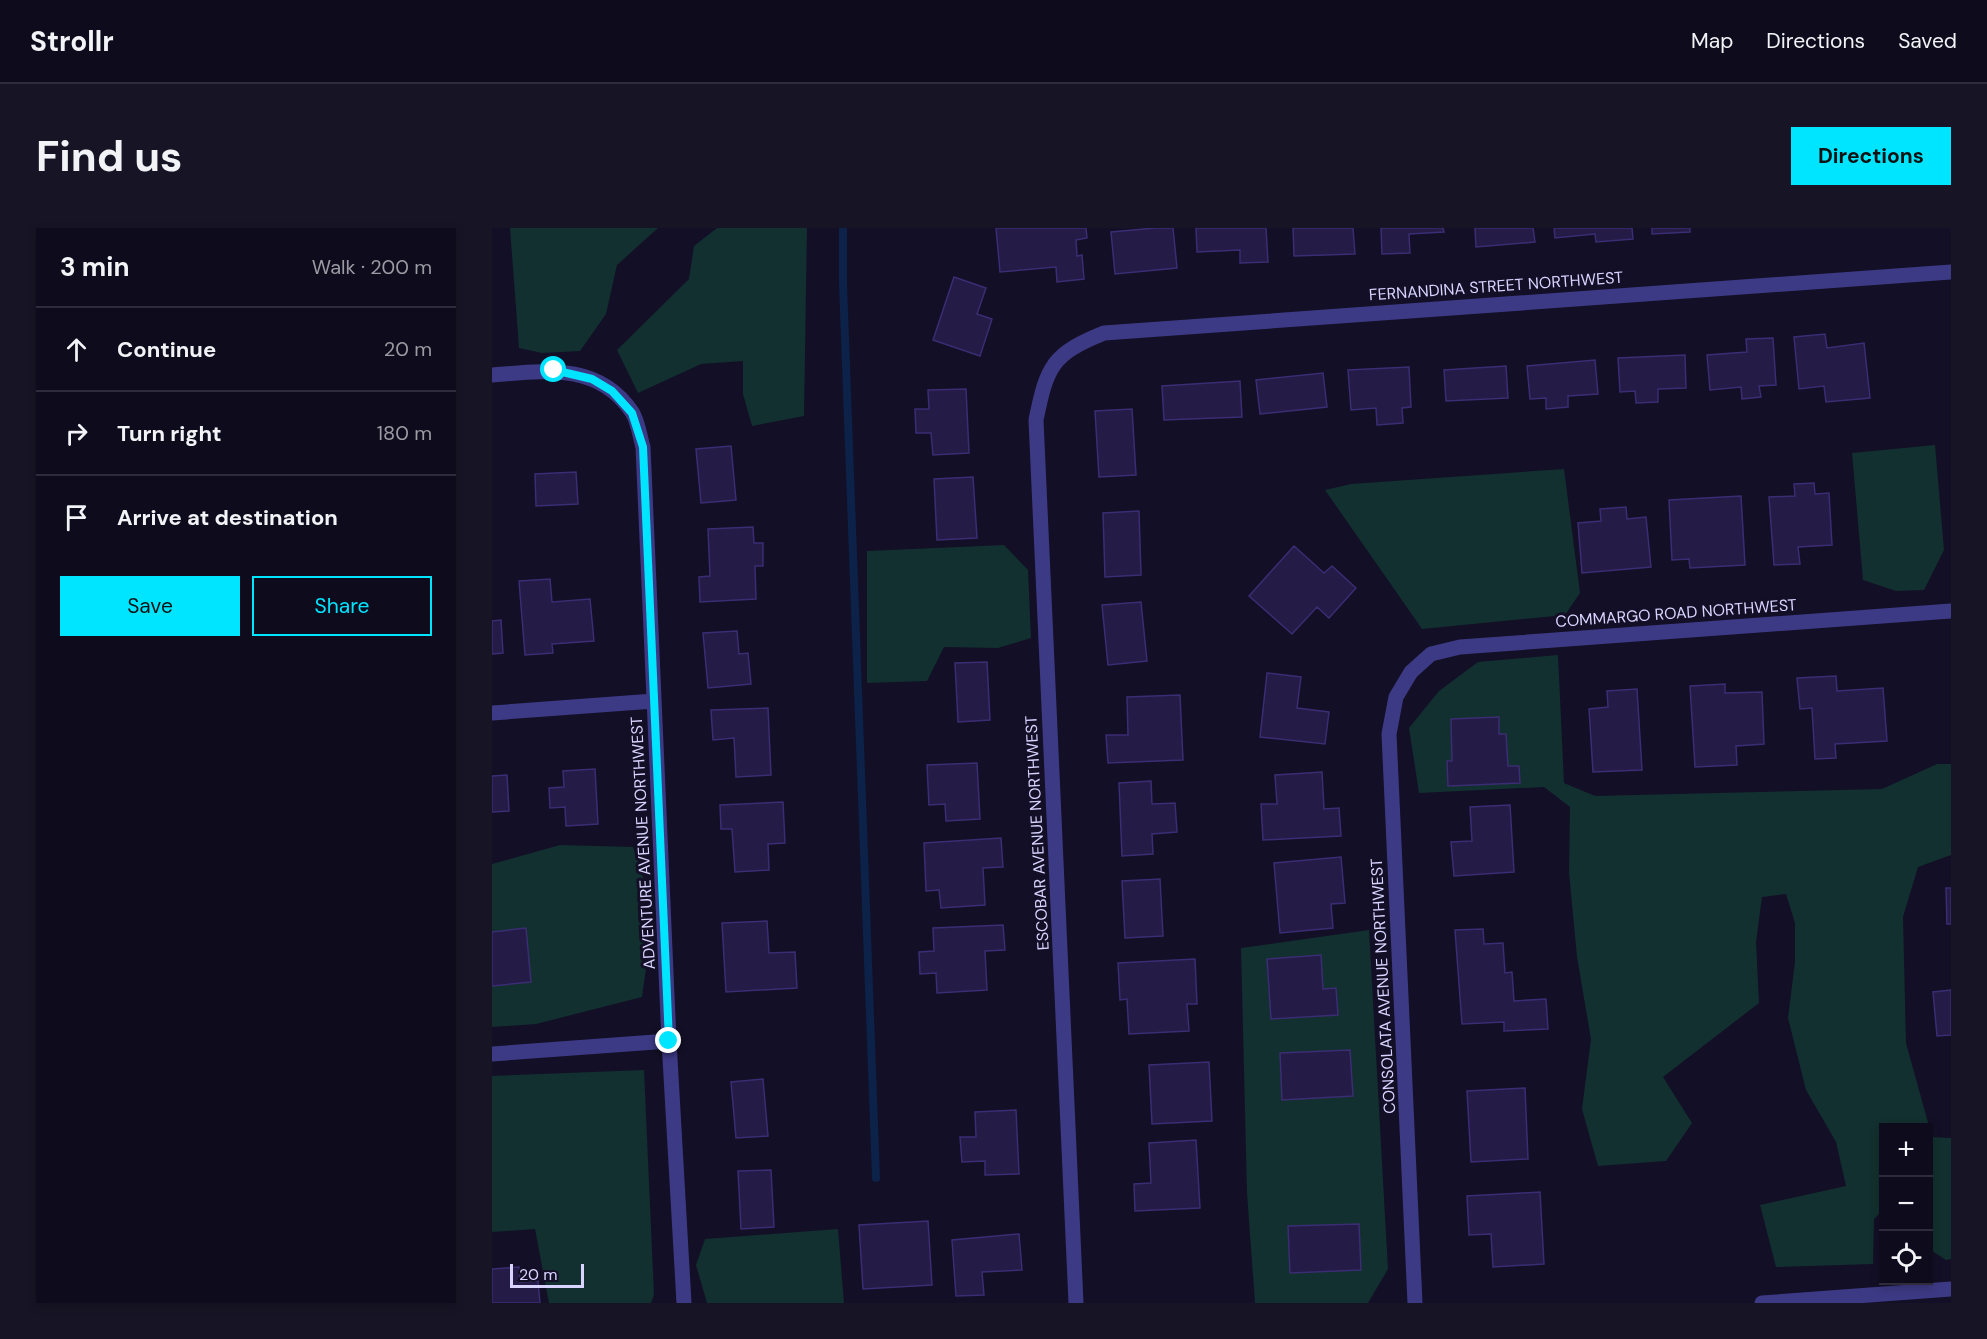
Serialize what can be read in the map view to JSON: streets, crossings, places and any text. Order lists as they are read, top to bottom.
{
  "streets": {
    "street": [
      "FERNANDINA STREET NORTHWEST",
      "COMMARGO ROAD NORTHWEST",
      "ESCOBAR AVENUE NORTHWEST",
      "ADVENTURE AVENUE NORTHWEST",
      "CONSOLATA AVENUE NORTHWEST"
    ]
  },
  "crossings": [
    ["FERNANDINA STREET NORTHWEST", "ESCOBAR AVENUE NORTHWEST"],
    ["COMMARGO ROAD NORTHWEST", "CONSOLATA AVENUE NORTHWEST"]
  ],
  "scale_bar": "20 m",
  "page": {
    "header": "Strollr",
    "nav": ["Map", "Directions", "Saved"],
    "buttons": [
      "Directions",
      ["Save", "Share"]
    ],
    "title": "Find us",
    "heading": ["3 min", "Walk · 200 m"],
    "list": [
      ["Continue", "20 m"],
      ["Turn right", "180 m"],
      "Arrive at destination"
    ],
    "map_buttons": ["+", "−"],
    "scale": "20 m"
  }
}
